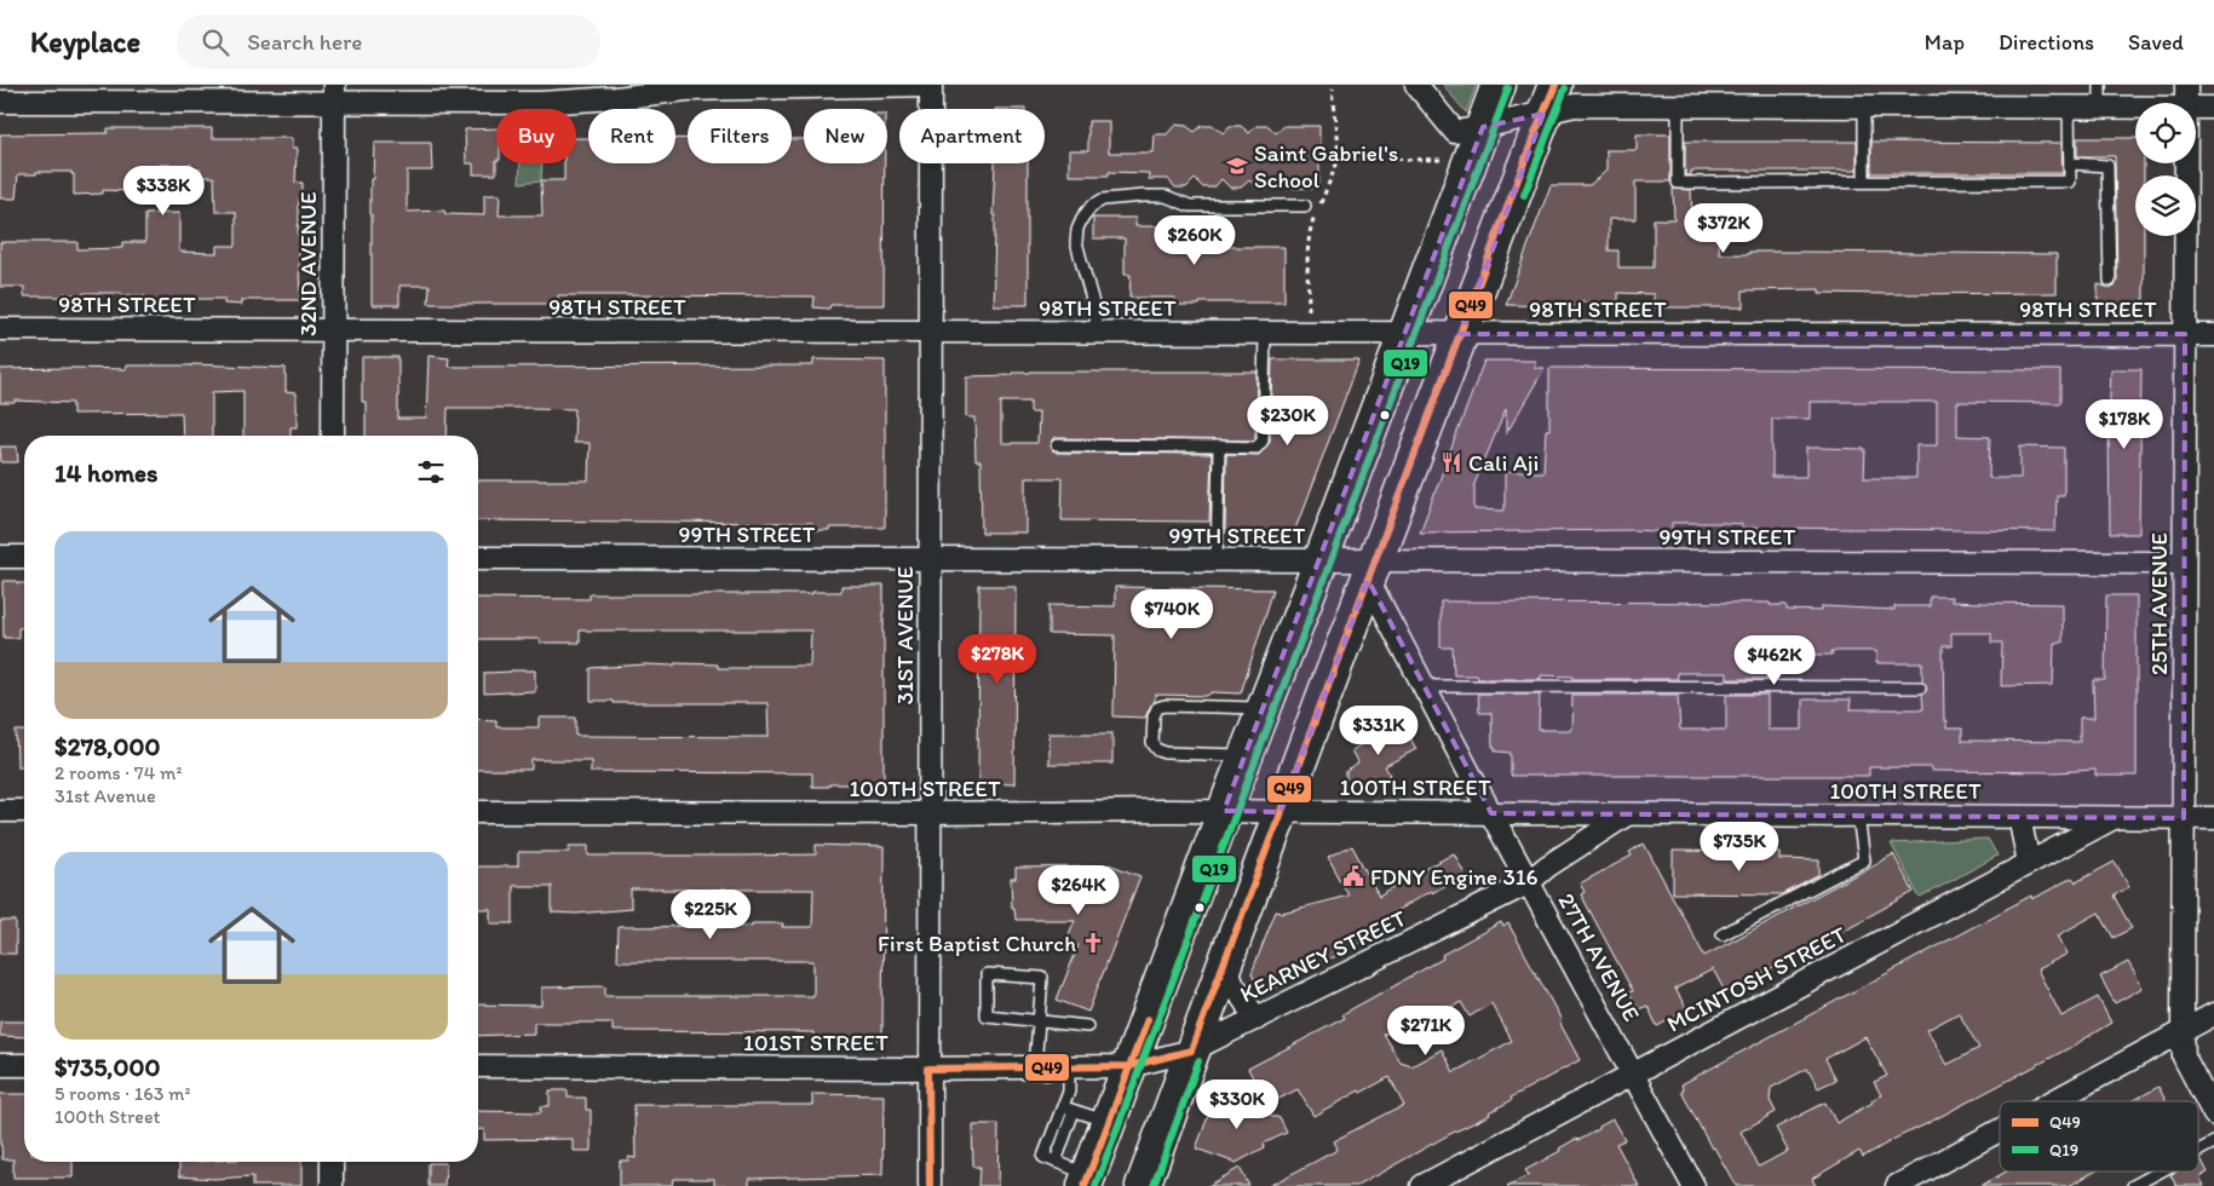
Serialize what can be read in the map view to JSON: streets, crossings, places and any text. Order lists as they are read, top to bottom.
{
  "streets": {
    "street": [
      "32ND AVENUE",
      "98TH STREET",
      "99TH STREET",
      "25TH AVENUE",
      "31ST AVENUE",
      "100TH STREET",
      "KEARNEY STREET",
      "27TH AVENUE",
      "MCINTOSH STREET",
      "101ST STREET"
    ]
  },
  "crossings": [
    ["32ND AVENUE", "98TH STREET"],
    ["98TH STREET", "25TH AVENUE"],
    ["98TH STREET", "31ST AVENUE"],
    ["99TH STREET", "25TH AVENUE"],
    ["99TH STREET", "31ST AVENUE"],
    ["99TH STREET", "27TH AVENUE"],
    ["25TH AVENUE", "100TH STREET"],
    ["31ST AVENUE", "100TH STREET"],
    ["31ST AVENUE", "101ST STREET"],
    ["100TH STREET", "KEARNEY STREET"],
    ["100TH STREET", "27TH AVENUE"],
    ["100TH STREET", "MCINTOSH STREET"],
    ["KEARNEY STREET", "27TH AVENUE"],
    ["KEARNEY STREET", "101ST STREET"],
    ["27TH AVENUE", "MCINTOSH STREET"]
  ],
  "places": {
    "school or university": ["Saint Gabriel's School"],
    "restaurant": ["Cali Aji"],
    "public building": ["FDNY Engine 316"],
    "church": ["First Baptist Church"]
  },
  "lines": ["transit line Q49", "transit line Q19"],
  "legend": ["Q49", "Q19"],
  "page": {
    "header": "Keyplace",
    "search": "Search here",
    "nav": ["Map", "Directions", "Saved"],
    "chip": [
      "Buy",
      "Rent",
      "Filters",
      "New",
      "Apartment"
    ],
    "price": [
      "$338K",
      "$372K",
      "$260K",
      "$230K",
      "$178K",
      "$740K",
      "$278K",
      "$462K",
      "$331K",
      "$735K",
      "$264K",
      "$225K",
      "$271K",
      "$330K"
    ],
    "heading": "14 homes",
    "list": [
      {
        "name": "$278,000",
        "note": "2 rooms · 74 m² · 31st Avenue"
      },
      {
        "name": "$735,000",
        "note": "5 rooms · 163 m² · 100th Street"
      }
    ]
  }
}
